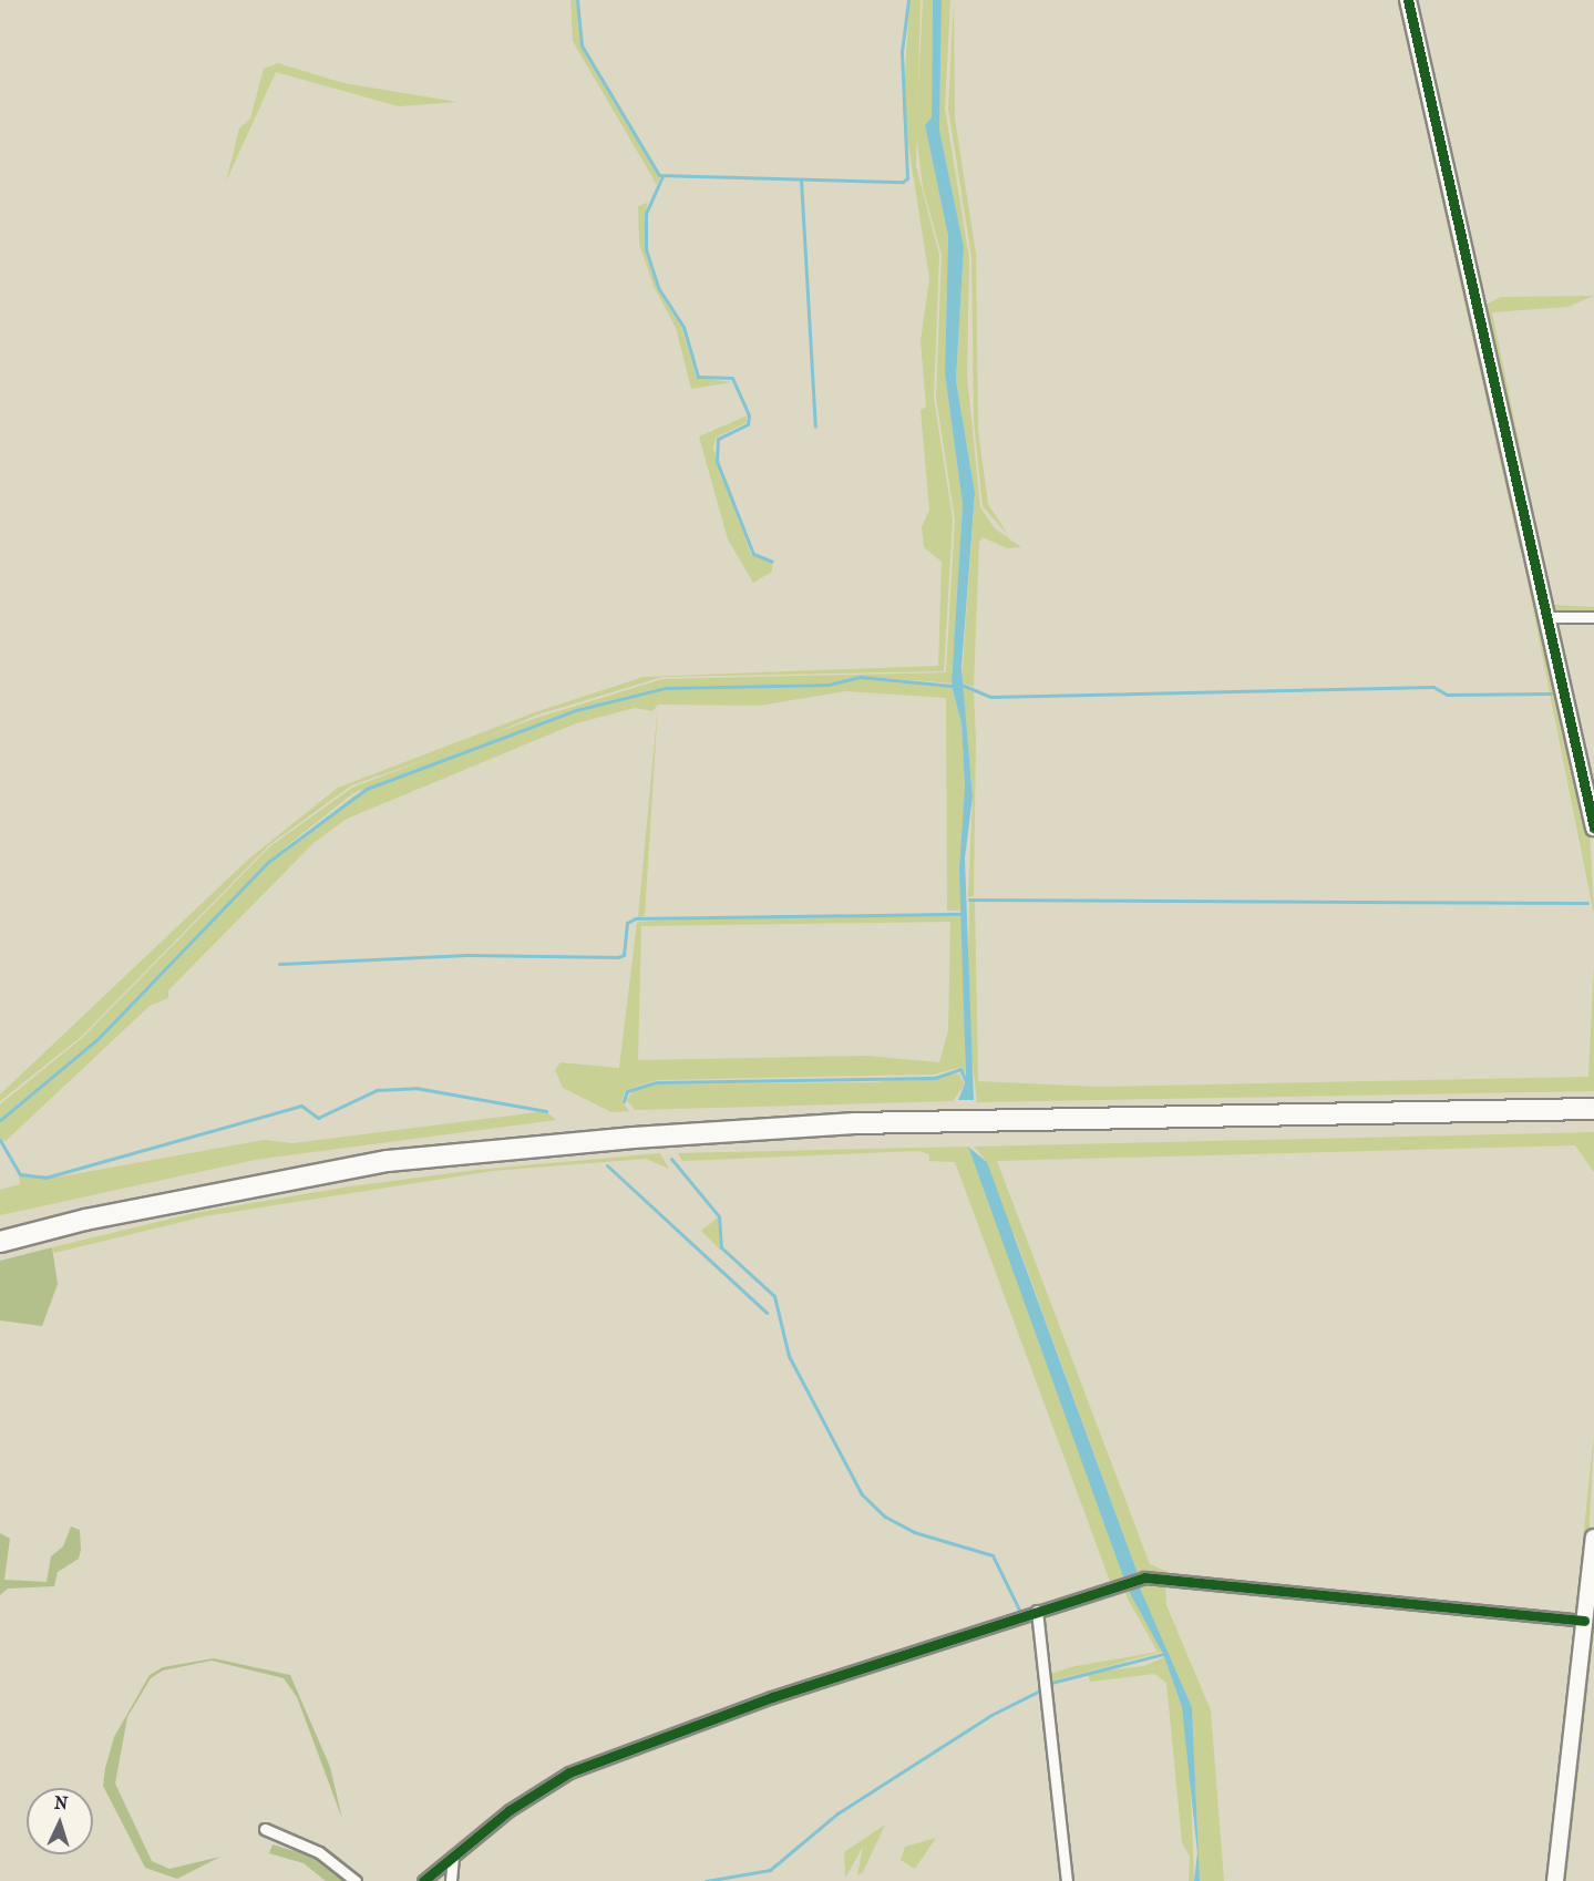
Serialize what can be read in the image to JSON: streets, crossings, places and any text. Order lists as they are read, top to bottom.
{
  "north": "top"
}
